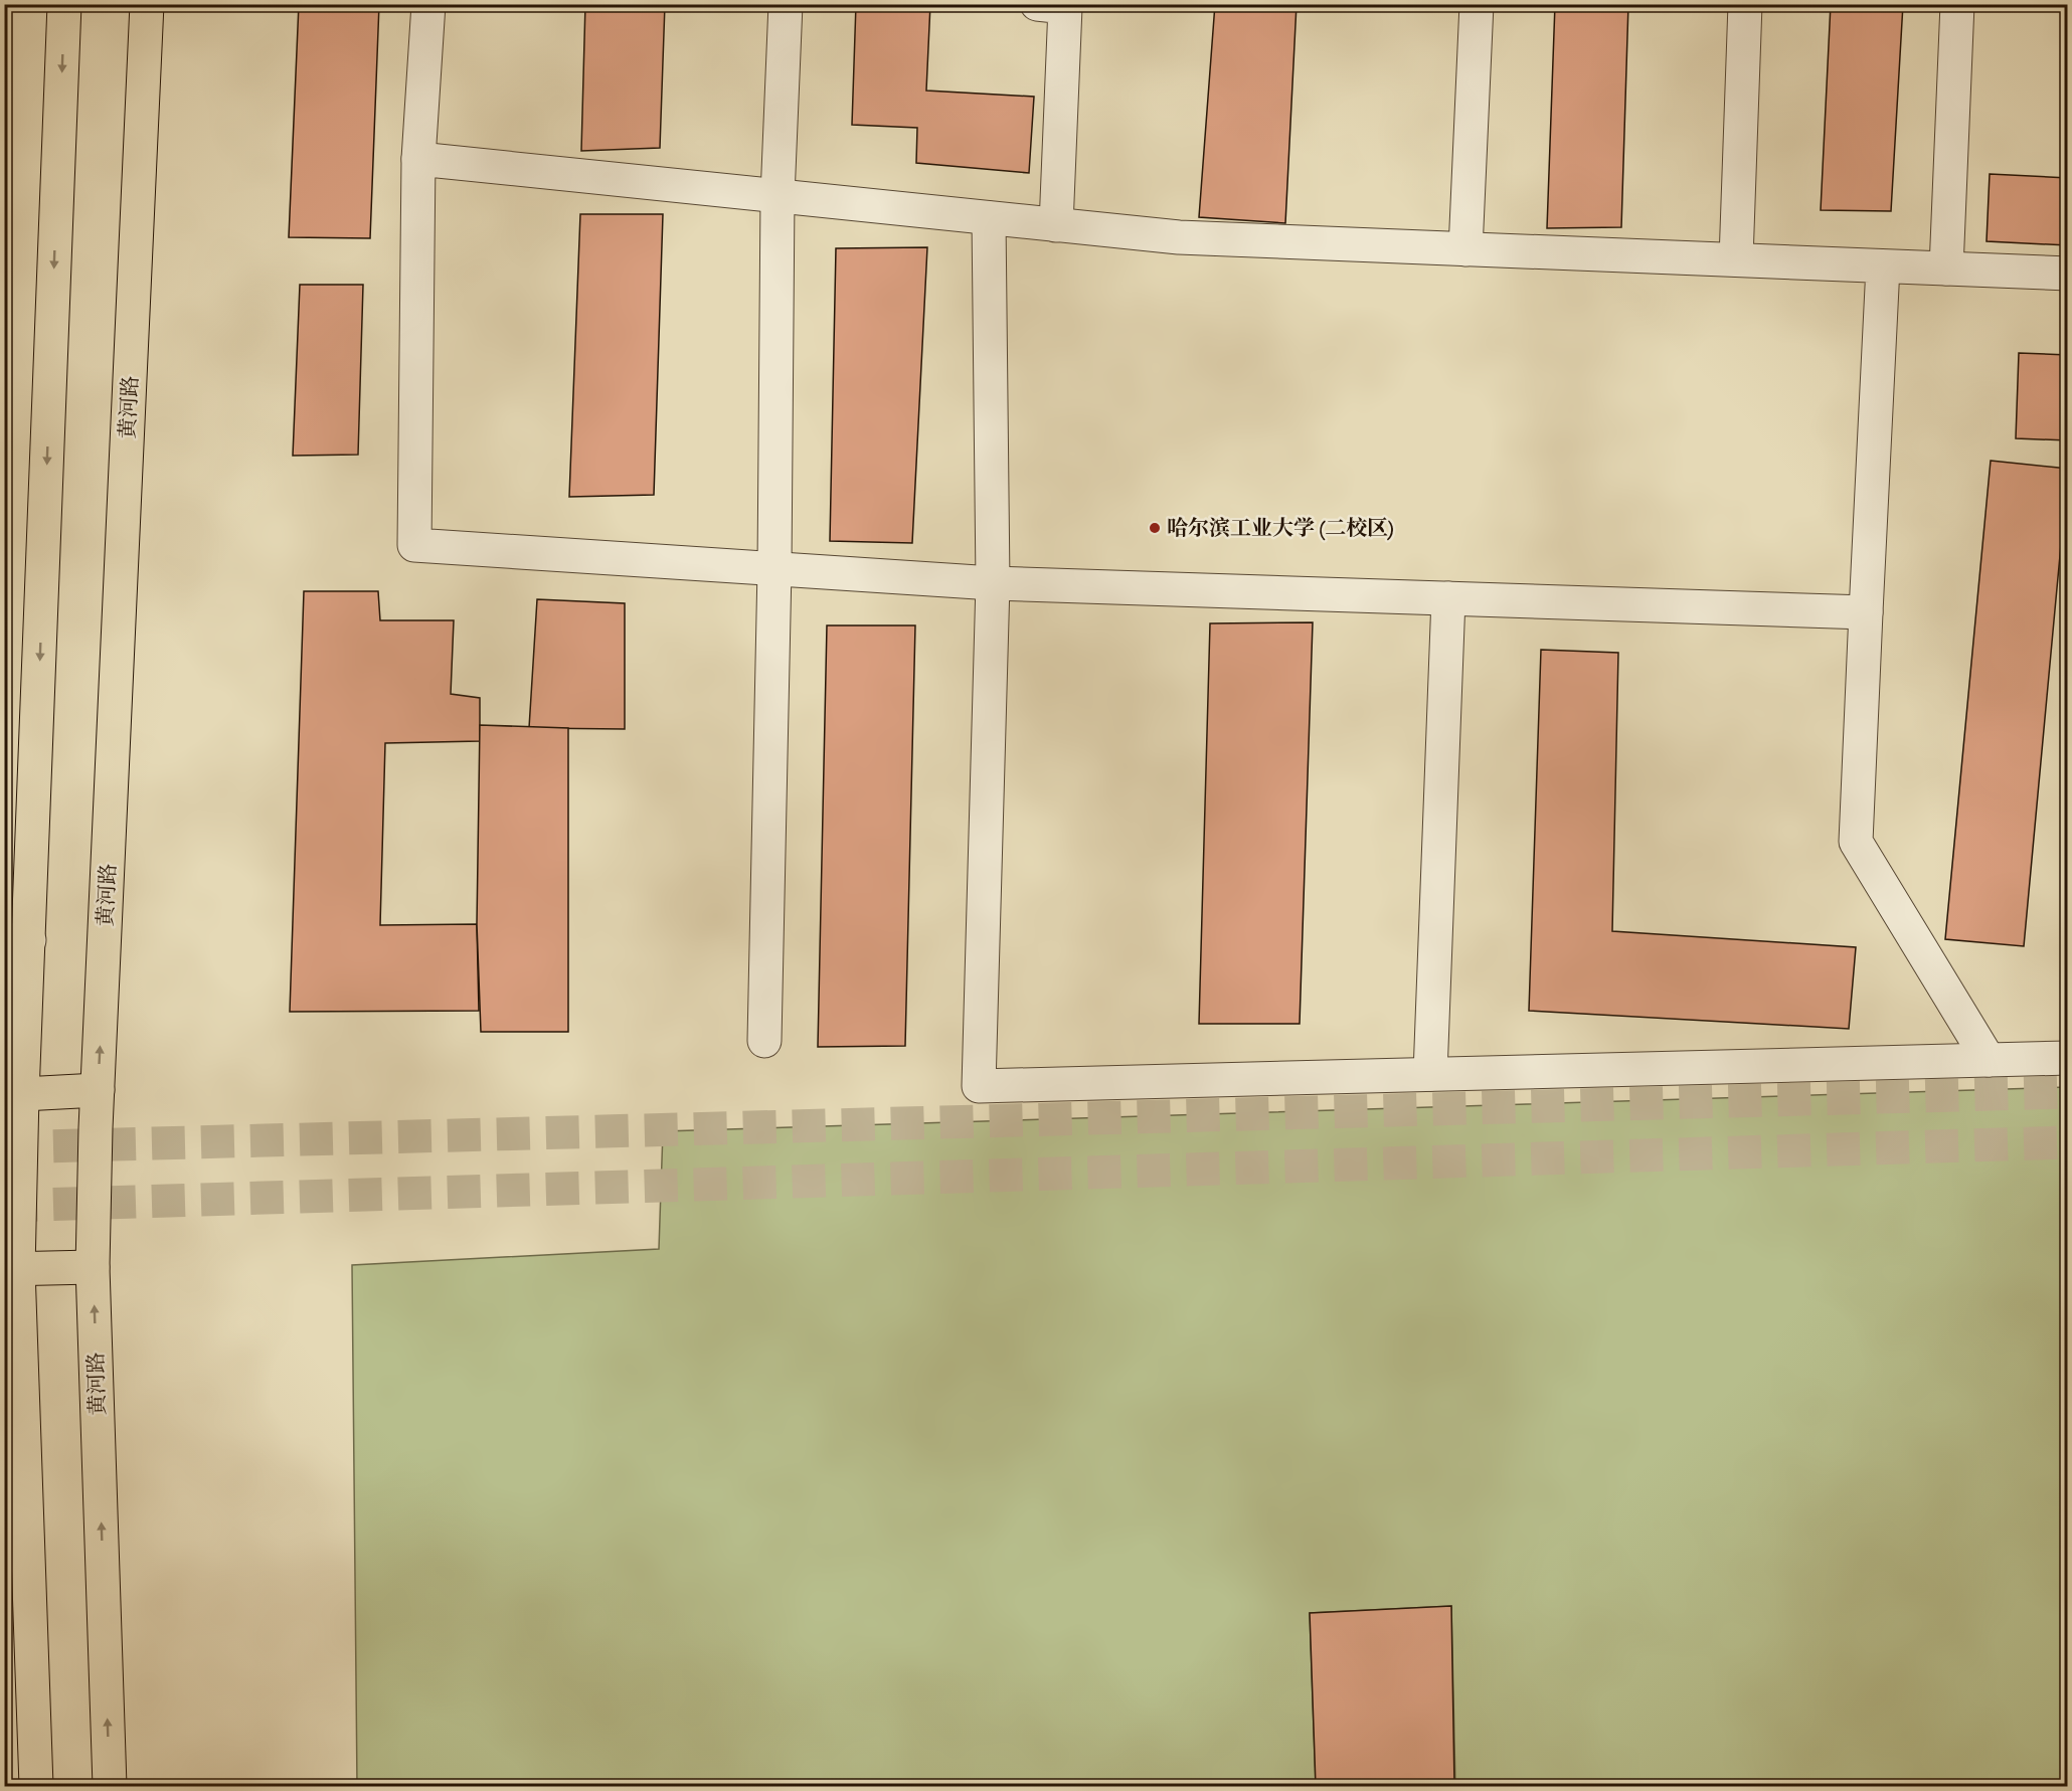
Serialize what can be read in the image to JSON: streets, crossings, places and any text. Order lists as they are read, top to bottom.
{
  "streets": {
    "main road": ["黄河路"]
  },
  "places": ["哈尔滨工业大学 (二校区)"]
}
